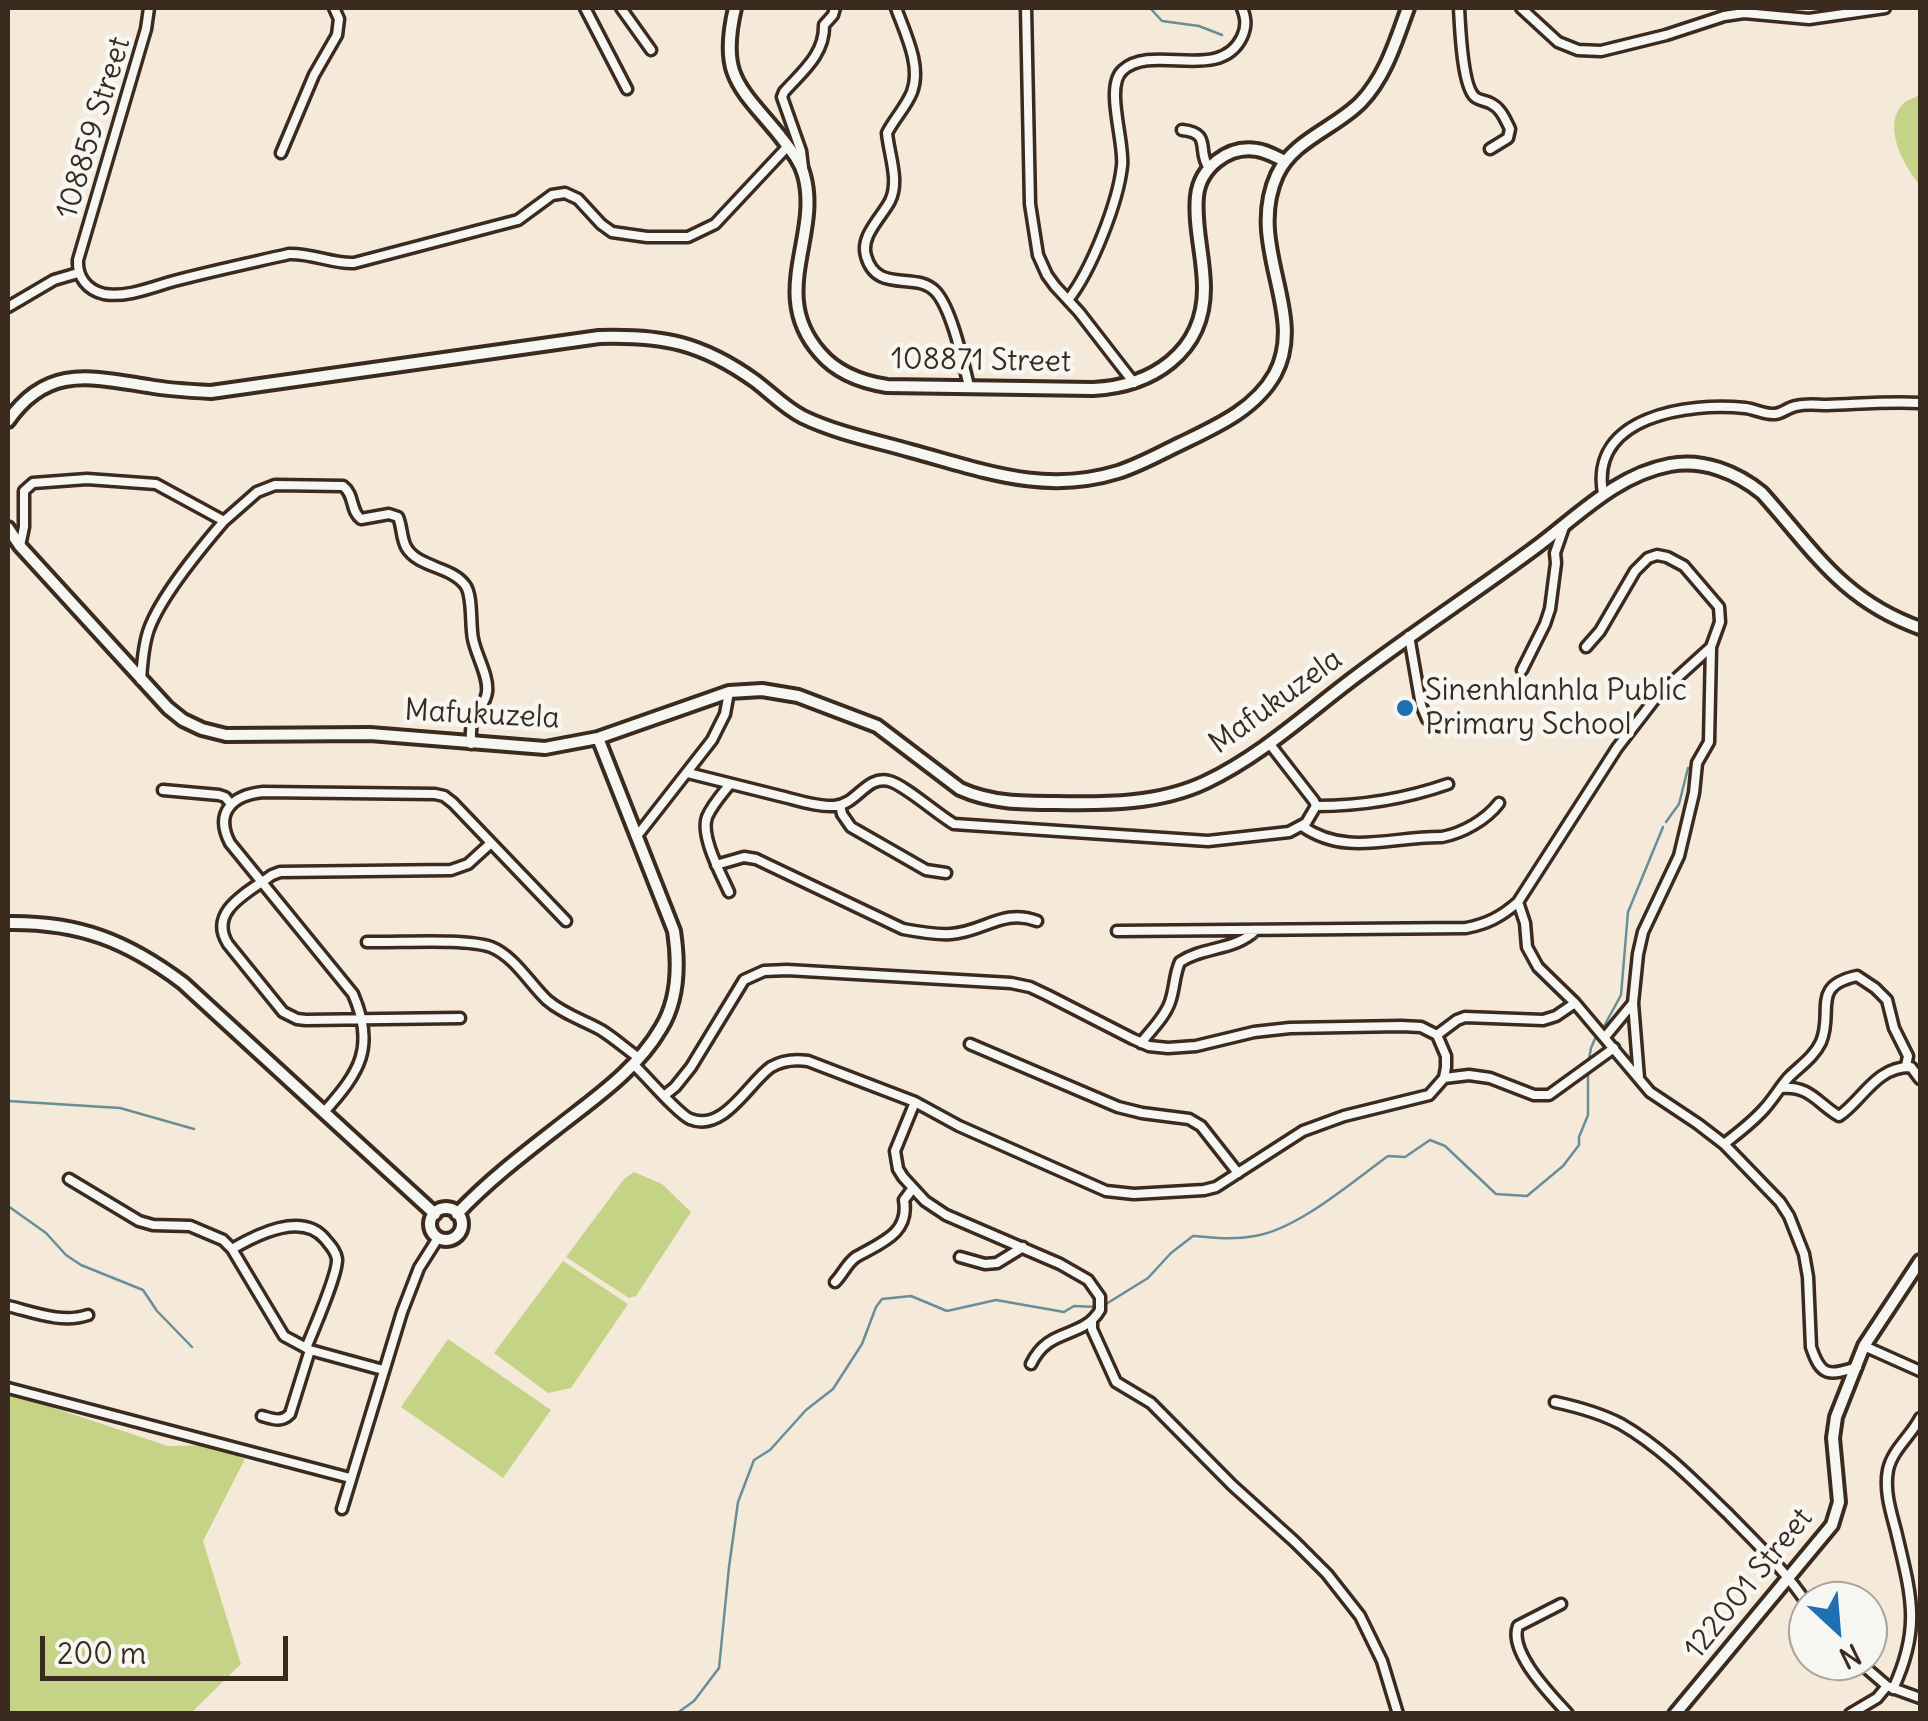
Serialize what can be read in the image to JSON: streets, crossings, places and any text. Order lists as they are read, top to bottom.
{
  "streets": {
    "main road": ["108871 Street", "Mafukuzela", "122001 Street"],
    "street": ["108859 Street"]
  },
  "places": ["Sinenhlanhla Public Primary School"],
  "scale_bar": "200 m",
  "north": "bottom right"
}
